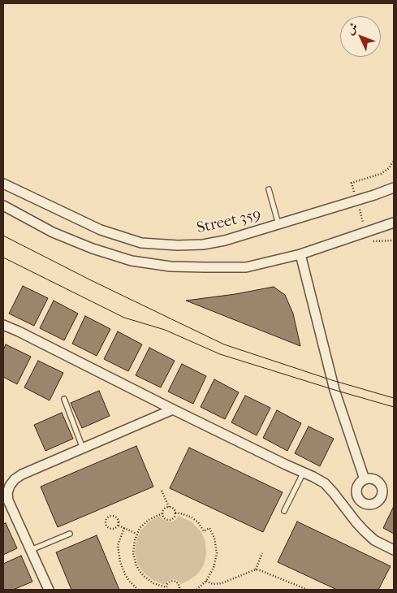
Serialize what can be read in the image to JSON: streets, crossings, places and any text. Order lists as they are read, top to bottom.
{
  "streets": {
    "street": ["Street 359"]
  },
  "north": "top left"
}
